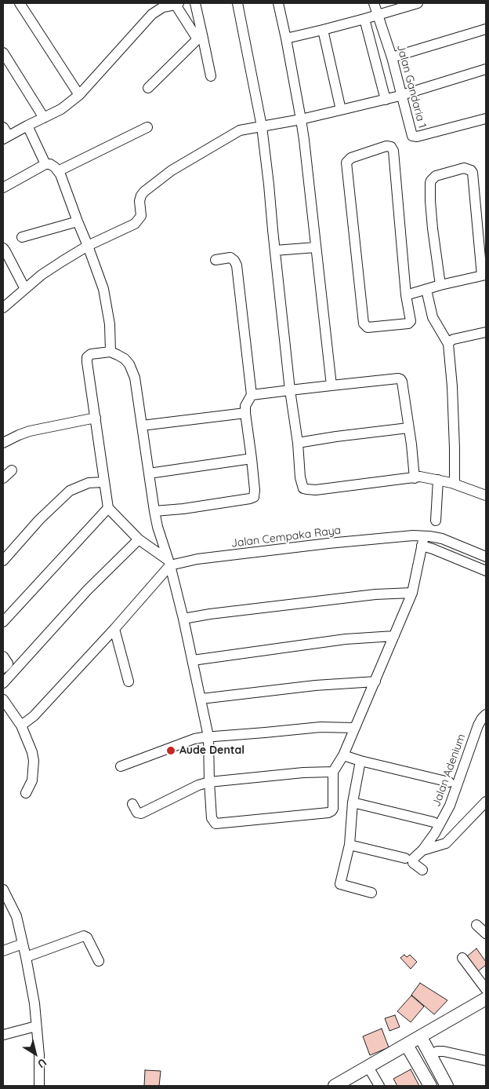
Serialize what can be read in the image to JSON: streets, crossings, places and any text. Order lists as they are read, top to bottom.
{
  "streets": {
    "street": ["Jalan Gandaria 1", "Jalan Cempaka Raya", "Jalan Adenium"]
  },
  "places": ["Aude Dental"],
  "north": "bottom right"
}
